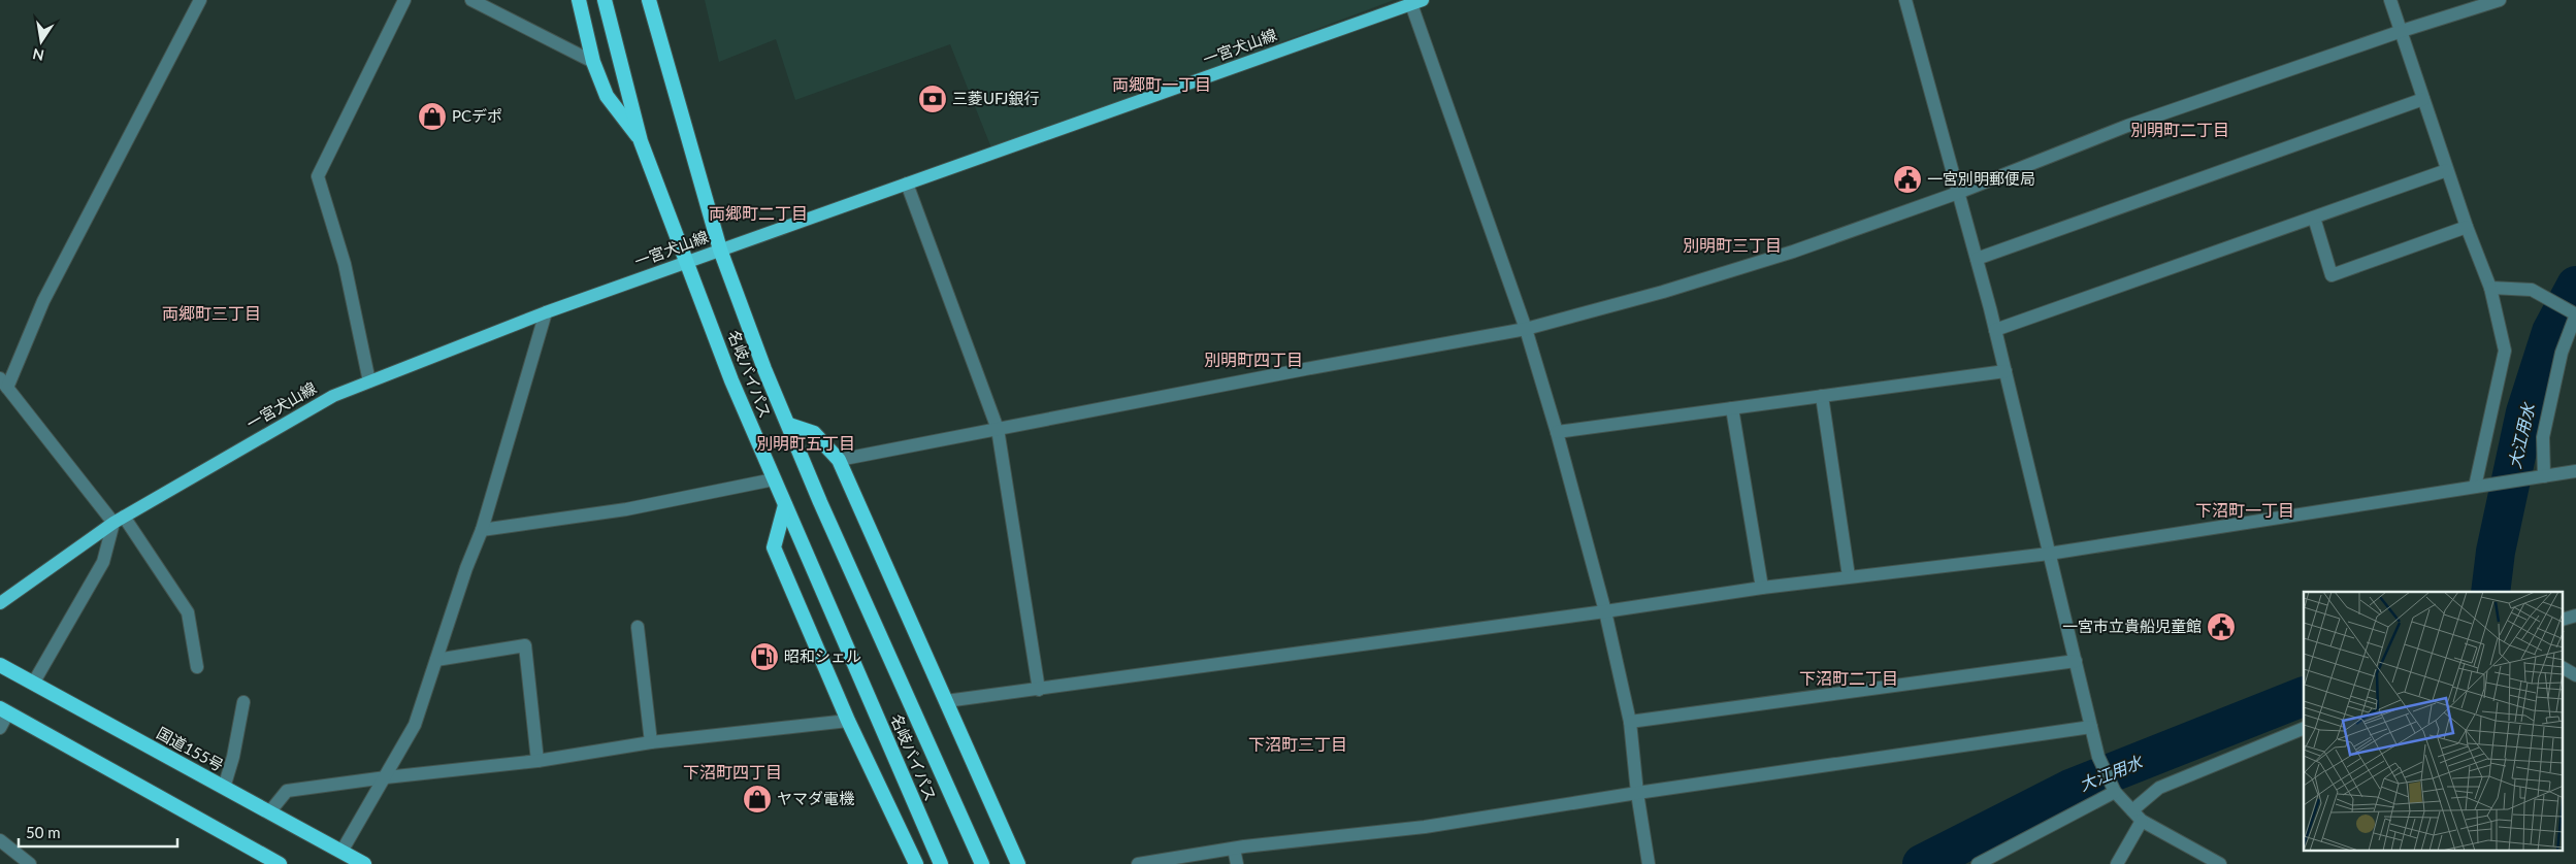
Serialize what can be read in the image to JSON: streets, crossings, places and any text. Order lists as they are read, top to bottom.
{
  "streets": {
    "highway": ["名岐バイパス", "国道155号"],
    "main road": ["一宮犬山線"]
  },
  "crossings": [
    ["一宮犬山線", "名岐バイパス"]
  ],
  "districts": [
    "両郷町一丁目",
    "別明町二丁目",
    "両郷町二丁目",
    "別明町三丁目",
    "両郷町三丁目",
    "別明町四丁目",
    "別明町五丁目",
    "下沼町一丁目",
    "下沼町二丁目",
    "下沼町三丁目",
    "下沼町四丁目"
  ],
  "water": ["大江用水"],
  "places": {
    "bank": ["三菱UFJ銀行"],
    "shop": ["PCデポ", "ヤマダ電機"],
    "public building": ["一宮別明郵便局", "一宮市立貴船児童館"],
    "fuel station": ["昭和シェル"]
  },
  "scale_bar": "50 m",
  "north": "bottom"
}
